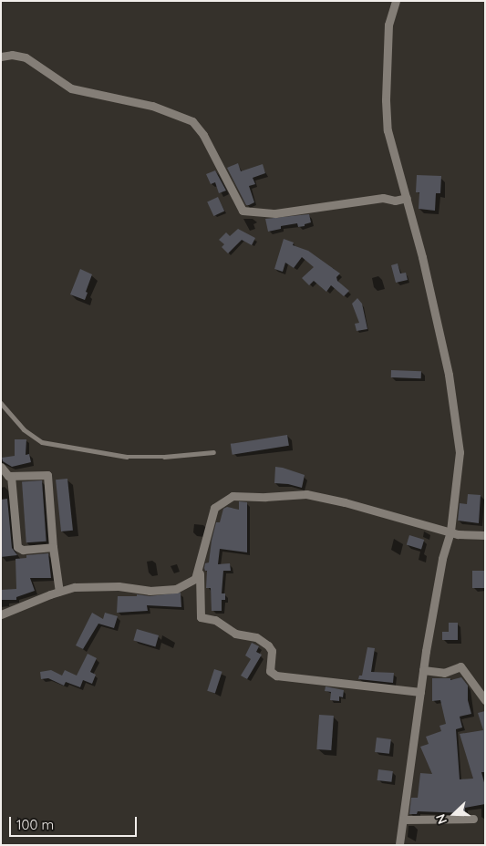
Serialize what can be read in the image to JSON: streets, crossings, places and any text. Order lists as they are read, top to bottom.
{
  "scale_bar": "100 m",
  "north": "left"
}
